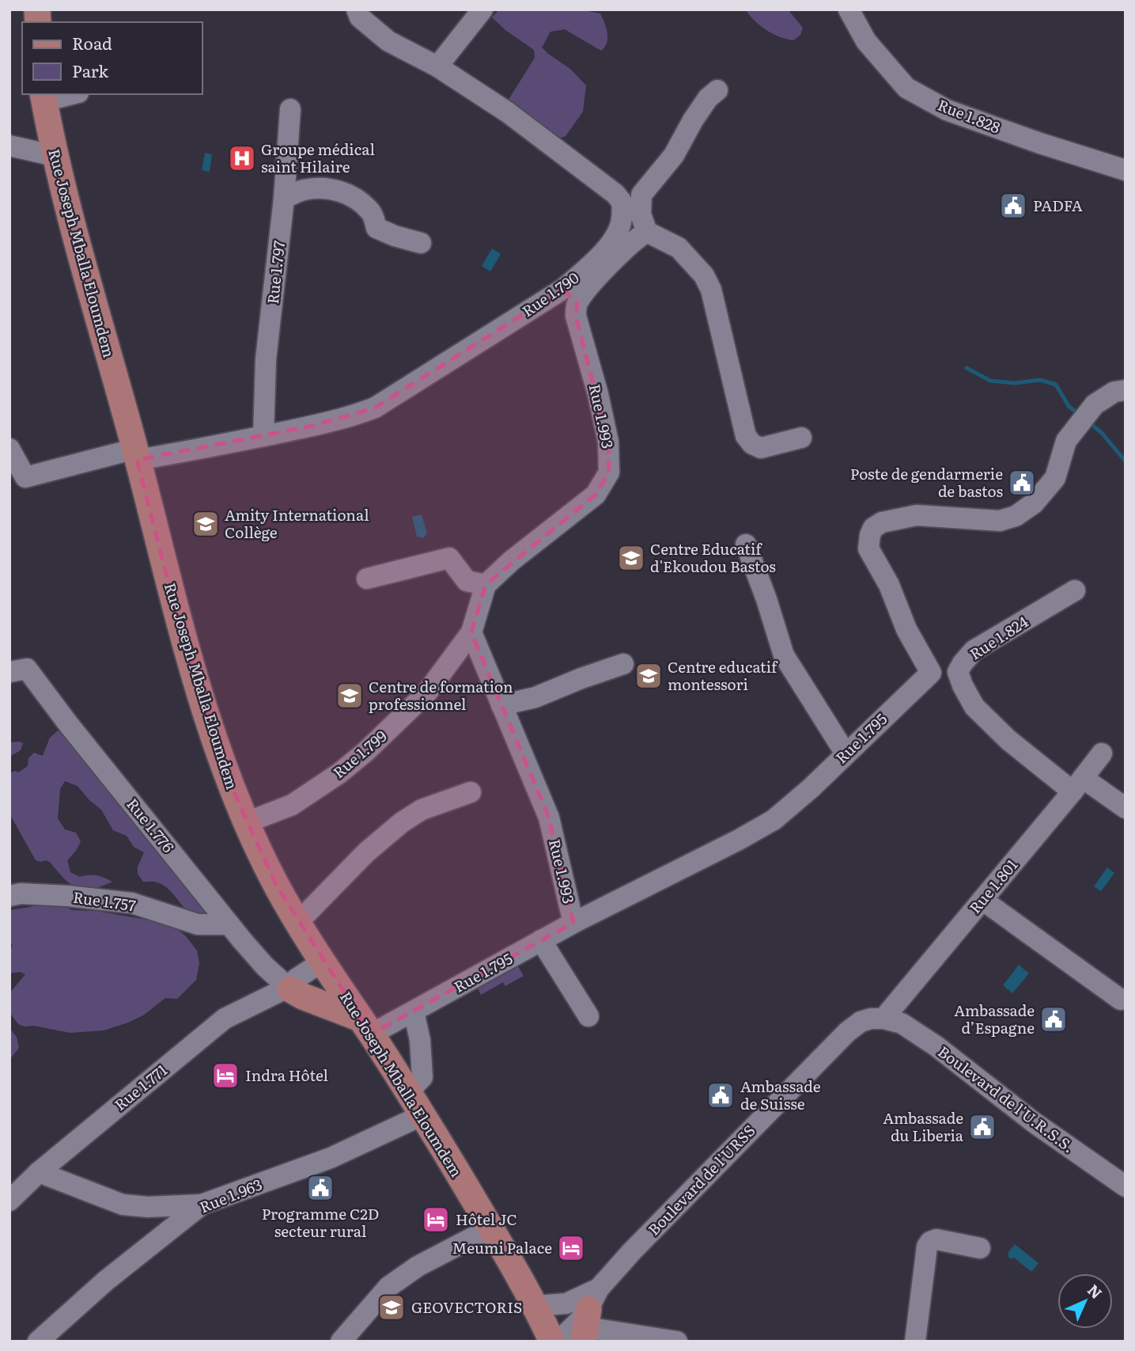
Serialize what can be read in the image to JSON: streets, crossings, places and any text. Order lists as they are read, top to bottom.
{
  "streets": {
    "main road": ["Rue Joseph Mballa Eloumdem"],
    "street": [
      "Rue 1.828",
      "Rue 1.797",
      "Rue 1.790",
      "Rue 1.993",
      "Rue 1.824",
      "Rue 1.795",
      "Rue 1.799",
      "Rue 1.776",
      "Rue 1.801",
      "Rue 1.757",
      "Rue 1.771",
      "Boulevard de l'U.R.S.S.",
      "Boulevard de l'URSS",
      "Rue 1.963"
    ]
  },
  "crossings": [
    ["Rue Joseph Mballa Eloumdem", "Rue 1.790"],
    ["Rue Joseph Mballa Eloumdem", "Rue 1.795"],
    ["Rue Joseph Mballa Eloumdem", "Rue 1.799"],
    ["Rue Joseph Mballa Eloumdem", "Rue 1.771"],
    ["Rue Joseph Mballa Eloumdem", "Rue 1.963"],
    ["Rue 1.797", "Rue 1.790"],
    ["Rue 1.790", "Rue 1.993"],
    ["Rue 1.993", "Rue 1.795"],
    ["Rue 1.993", "Rue 1.799"],
    ["Rue 1.824", "Rue 1.801"],
    ["Rue 1.776", "Rue 1.757"],
    ["Rue 1.776", "Rue 1.771"],
    ["Rue 1.801", "Boulevard de l'U.R.S.S."],
    ["Rue 1.801", "Boulevard de l'URSS"],
    ["Boulevard de l'U.R.S.S.", "Boulevard de l'URSS"]
  ],
  "places": {
    "hospital": ["Groupe médical saint Hilaire"],
    "public building": [
      "PADFA",
      "Poste de gendarmerie de bastos",
      "Ambassade d’Espagne",
      "Ambassade de Suisse",
      "Ambassade du Liberia",
      "Programme C2D secteur rural"
    ],
    "school or university": [
      "Amity International Collège",
      "Centre Educatif d'Ekoudou Bastos",
      "Centre educatif montessori",
      "Centre de formation professionnel",
      "GEOVECTORIS"
    ],
    "hotel": ["Indra Hôtel", "Hôtel JC", "Meumi Palace"]
  },
  "legend": ["Road", "Park"],
  "north": "top right"
}
